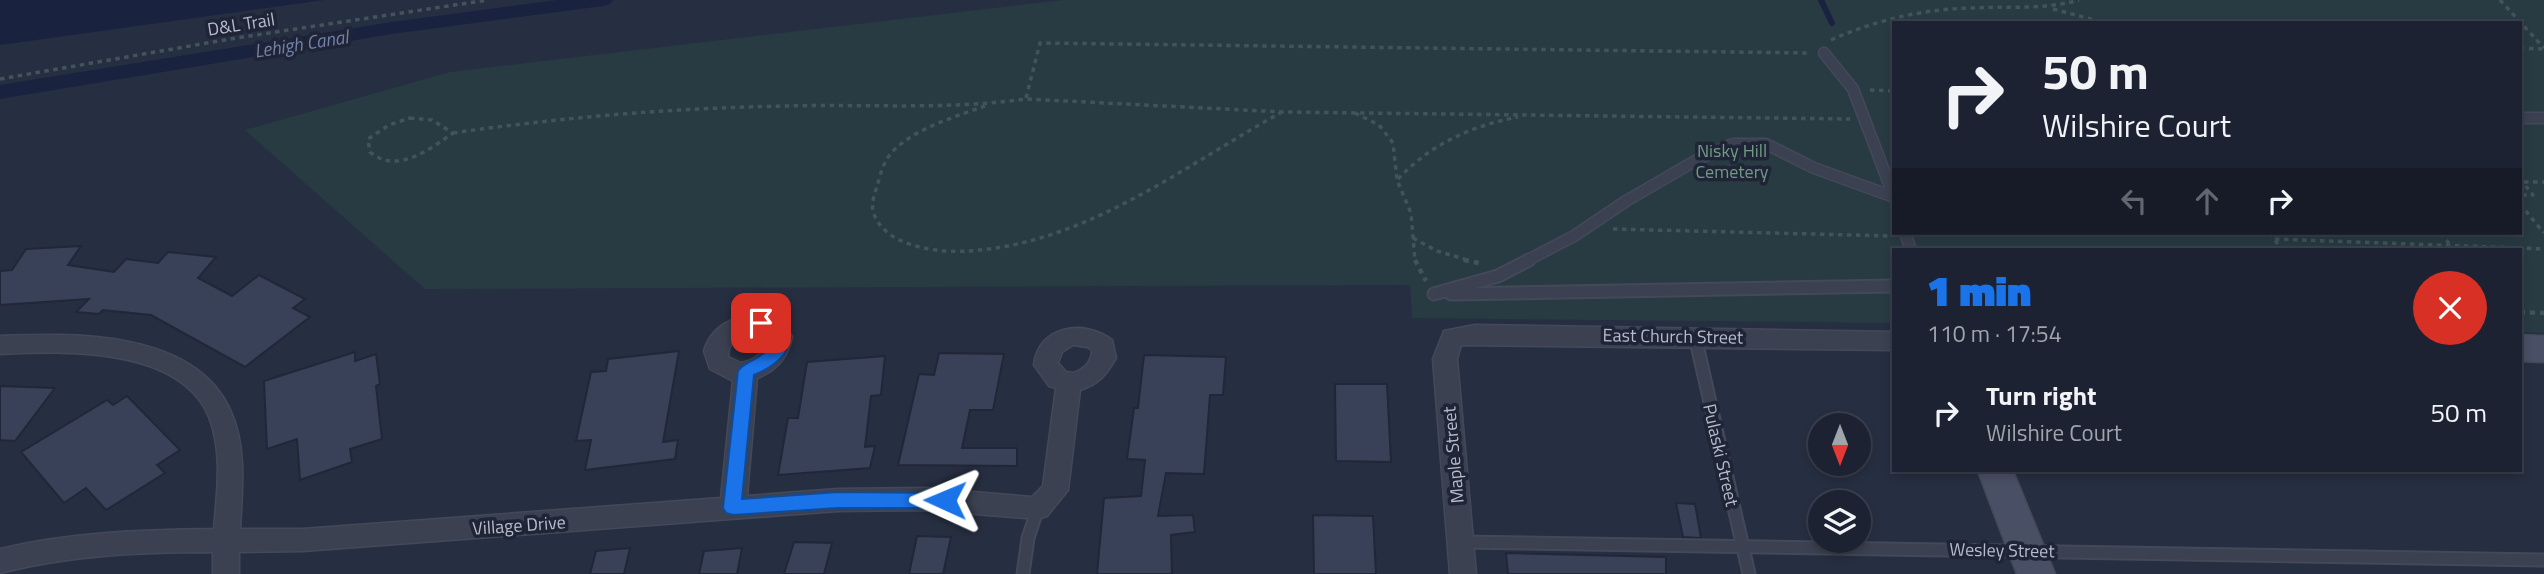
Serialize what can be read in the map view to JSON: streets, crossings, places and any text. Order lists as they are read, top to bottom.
{
  "streets": {
    "street": ["East Church Street", "Maple Street", "Village Drive"],
    "lane": ["Pulaski Street", "Wesley Street"],
    "path": ["D&L Trail"]
  },
  "crossings": [
    ["East Church Street", "Maple Street"],
    ["East Church Street", "Pulaski Street"],
    ["Maple Street", "Wesley Street"],
    ["Pulaski Street", "Wesley Street"]
  ],
  "water": ["Lehigh Canal"],
  "parks": ["Nisky Hill Cemetery"],
  "north": "bottom",
  "page": {
    "turn": ["50 m", "Wilshire Court"],
    "heading": ["1 min", "110 m · 17:54"],
    "list": [
      {
        "name": "Turn right",
        "note": "Wilshire Court",
        "value": "50 m"
      }
    ]
  }
}
